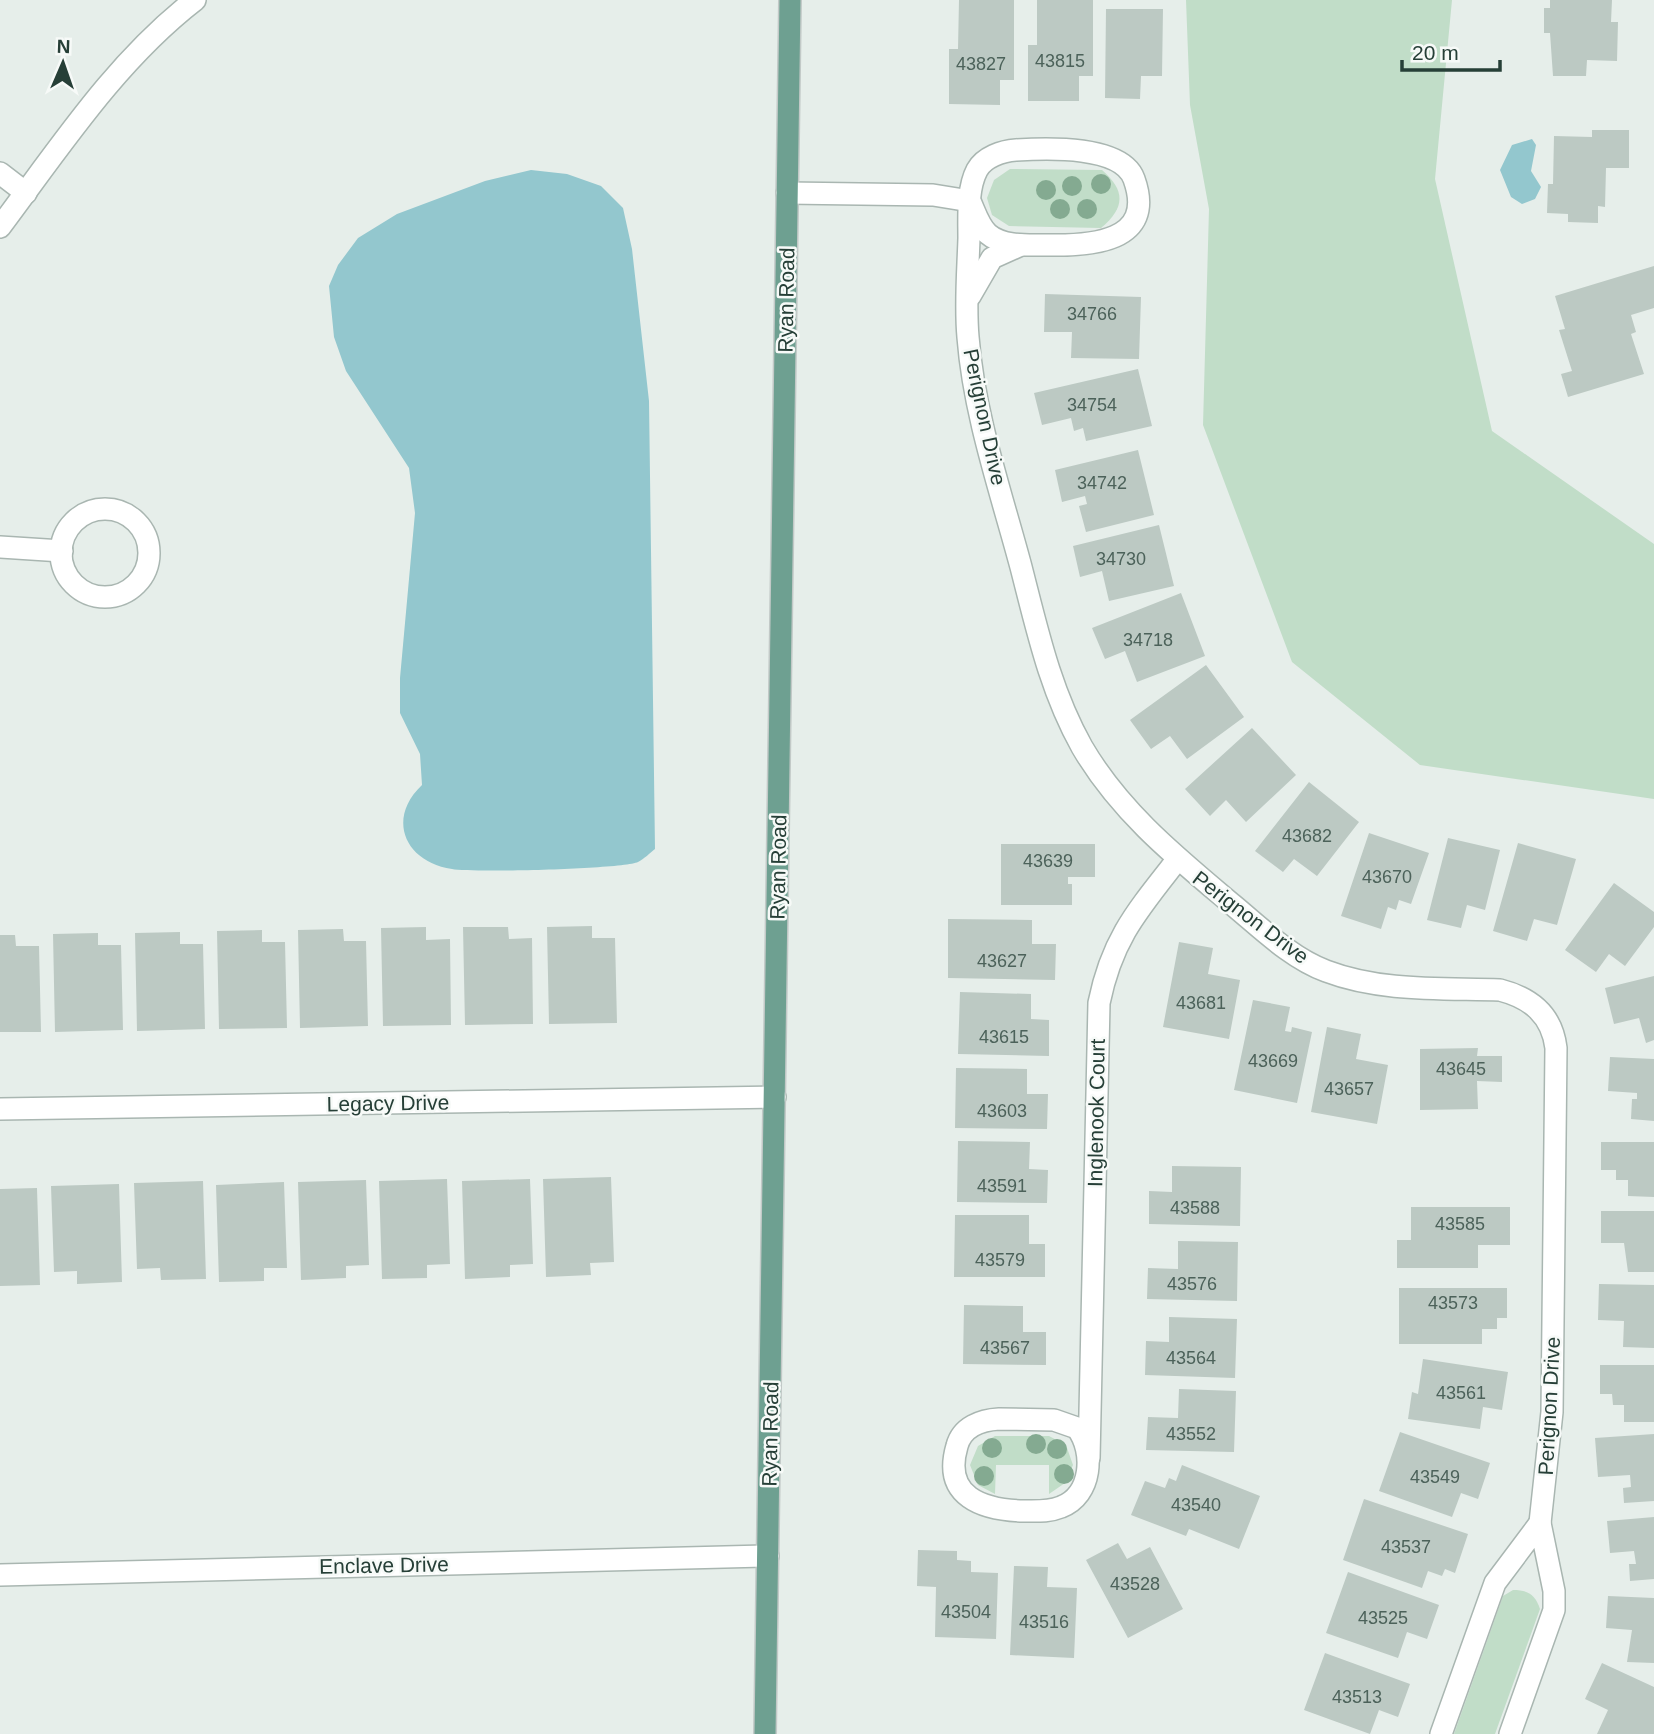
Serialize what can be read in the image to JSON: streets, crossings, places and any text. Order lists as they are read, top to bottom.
{
  "streets": {
    "main road": ["Ryan Road"],
    "street": [
      "Perignon Drive",
      "Legacy Drive",
      "Inglenook Court",
      "Enclave Drive"
    ]
  },
  "crossings": [
    ["Ryan Road", "Legacy Drive"],
    ["Ryan Road", "Enclave Drive"],
    ["Perignon Drive", "Inglenook Court"]
  ],
  "house_numbers": [
    "43815",
    "43827",
    "34766",
    "34754",
    "34742",
    "34730",
    "34718",
    "43682",
    "43639",
    "43670",
    "43627",
    "43681",
    "43615",
    "43669",
    "43645",
    "43657",
    "43603",
    "43591",
    "43588",
    "43585",
    "43579",
    "43576",
    "43573",
    "43567",
    "43564",
    "43561",
    "43552",
    "43549",
    "43540",
    "43537",
    "43528",
    "43504",
    "43525",
    "43516",
    "43513"
  ],
  "scale_bar": "20 m",
  "north": "top"
}
